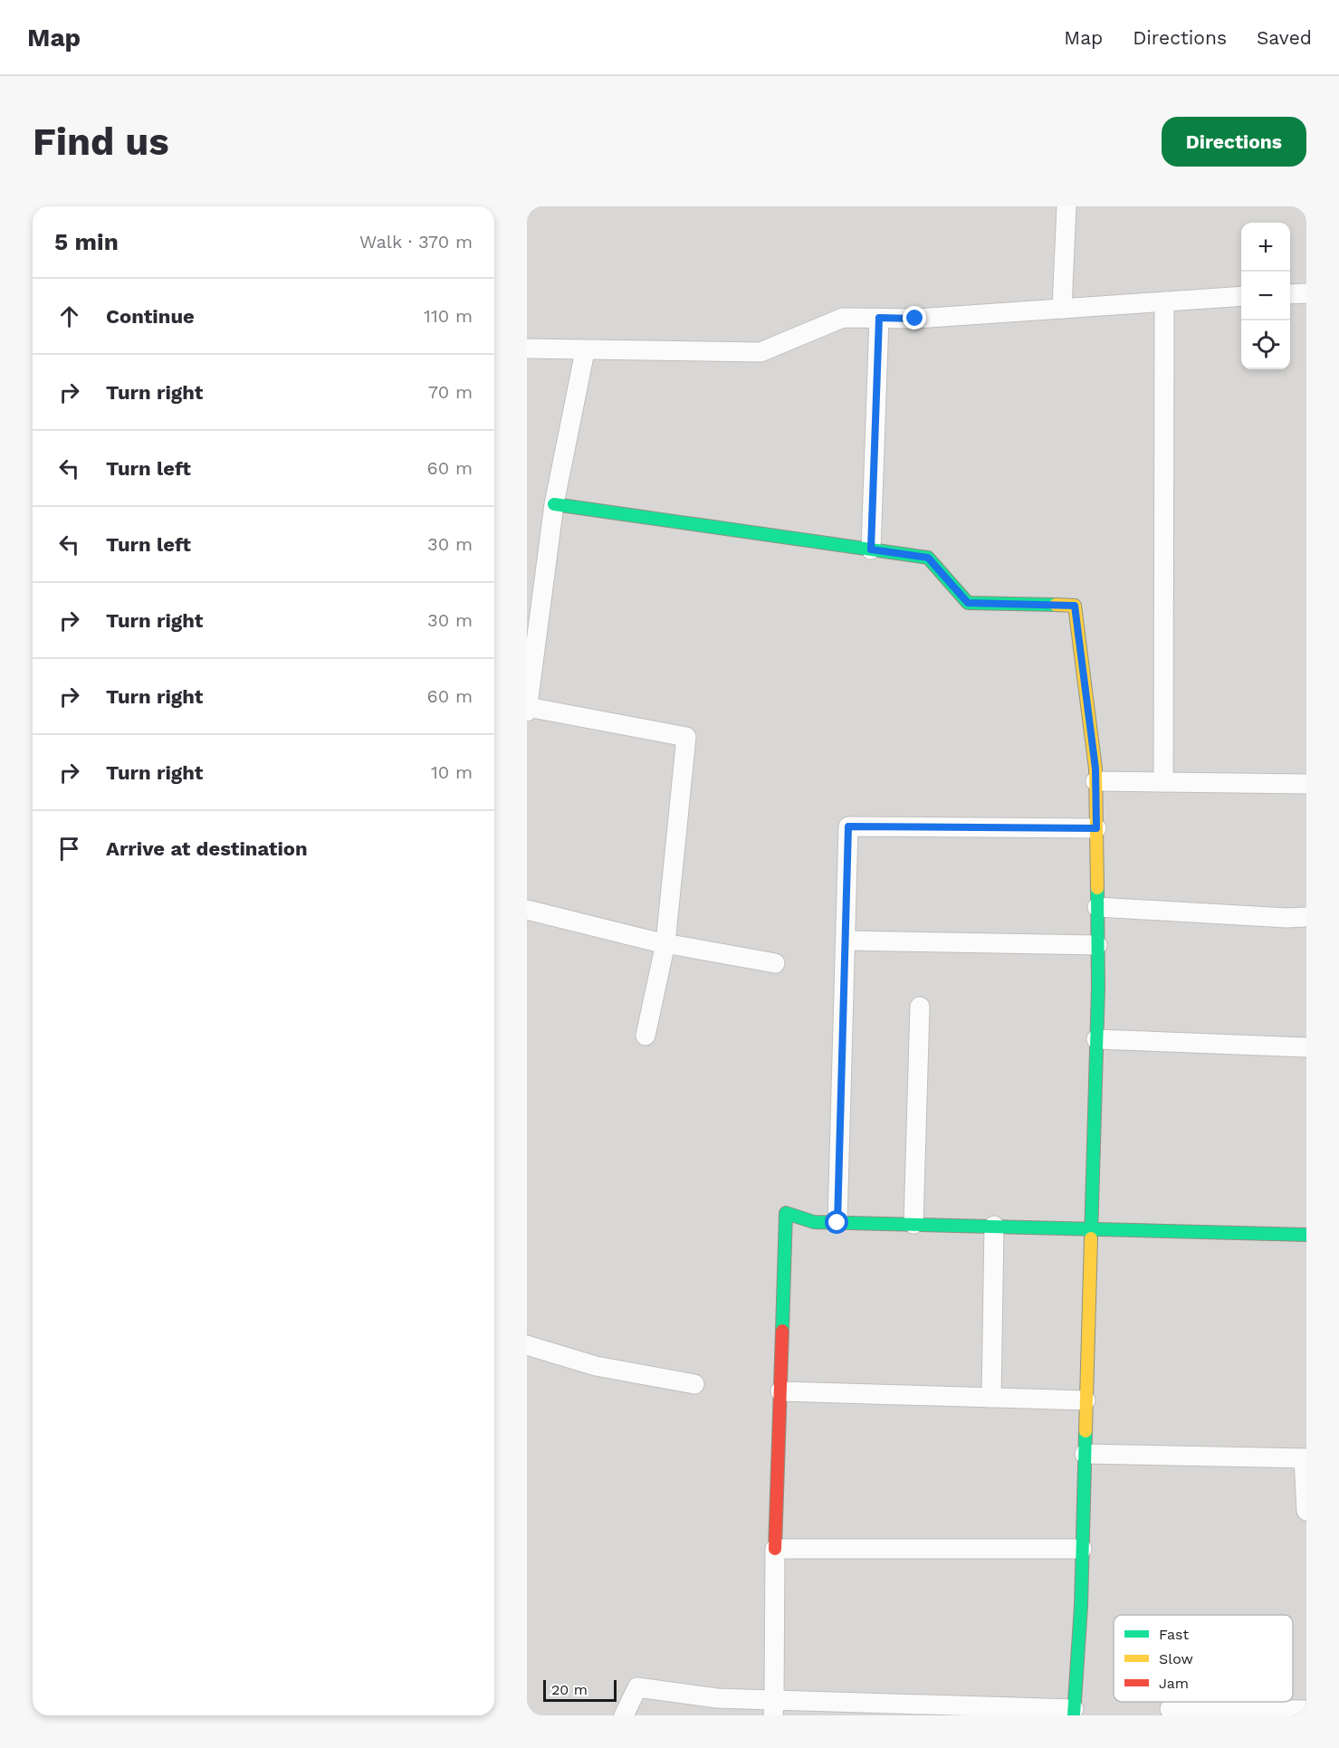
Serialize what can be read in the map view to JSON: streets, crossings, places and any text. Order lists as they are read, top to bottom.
{
  "legend": ["Fast", "Slow", "Jam"],
  "scale_bar": "20 m",
  "page": {
    "header": "Map",
    "nav": ["Map", "Directions", "Saved"],
    "buttons": "Directions",
    "title": "Find us",
    "heading": ["5 min", "Walk · 370 m"],
    "map_buttons": ["+", "−"],
    "list": [
      ["Continue", "110 m"],
      ["Turn right", "70 m"],
      ["Turn left", "60 m"],
      ["Turn left", "30 m"],
      ["Turn right", "30 m"],
      ["Turn right", "60 m"],
      ["Turn right", "10 m"],
      "Arrive at destination"
    ],
    "scale": "20 m"
  }
}
